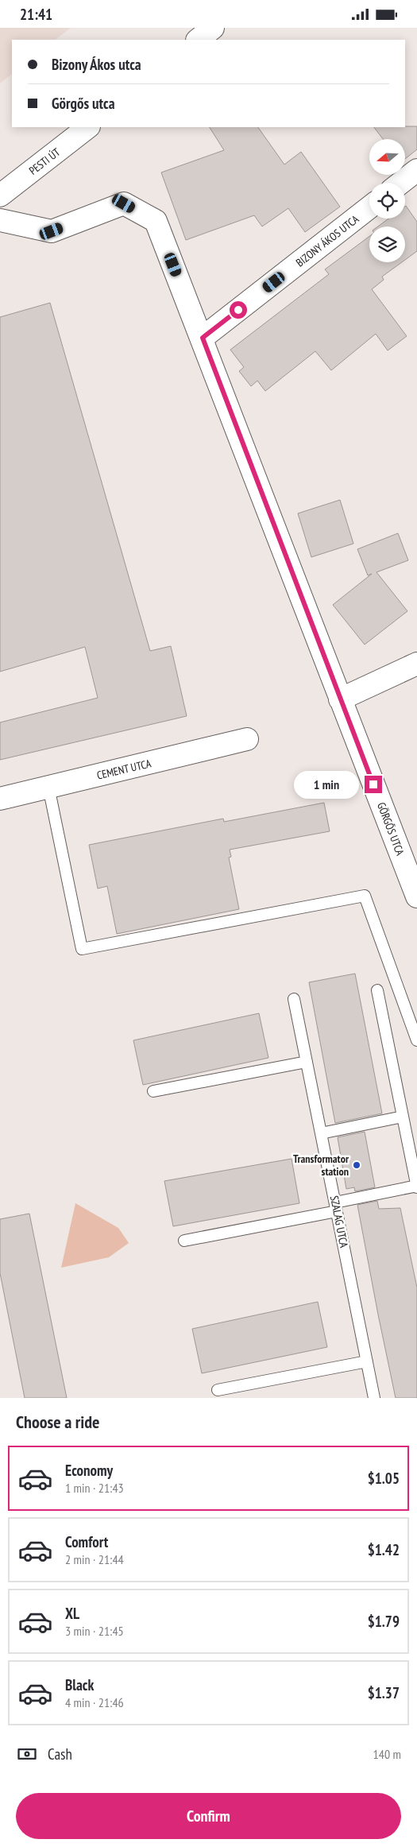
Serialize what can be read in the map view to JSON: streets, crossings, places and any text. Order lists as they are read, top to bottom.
{
  "streets": {
    "street": [
      "PESTI ÚT",
      "BIZONY ÁKOS UTCA",
      "CEMENT UTCA",
      "GÖRGŐS UTCA"
    ],
    "lane": ["SZALAG UTCA"]
  },
  "crossings": [
    ["BIZONY ÁKOS UTCA", "GÖRGŐS UTCA"]
  ],
  "places": ["Transformator station"],
  "north": "left",
  "page": {
    "status": "21:41",
    "banner": ["Bizony Ákos utca", "Görgős utca"],
    "bubble": "1 min",
    "heading": "Choose a ride",
    "list": [
      {
        "name": "Economy",
        "note": "1 min · 21:43",
        "value": "$1.05"
      },
      {
        "name": "Comfort",
        "note": "2 min · 21:44",
        "value": "$1.42"
      },
      {
        "name": "XL",
        "note": "3 min · 21:45",
        "value": "$1.79"
      },
      {
        "name": "Black",
        "note": "4 min · 21:46",
        "value": "$1.37"
      }
    ],
    "pay": ["Cash", "140 m"],
    "buttons": "Confirm"
  }
}
